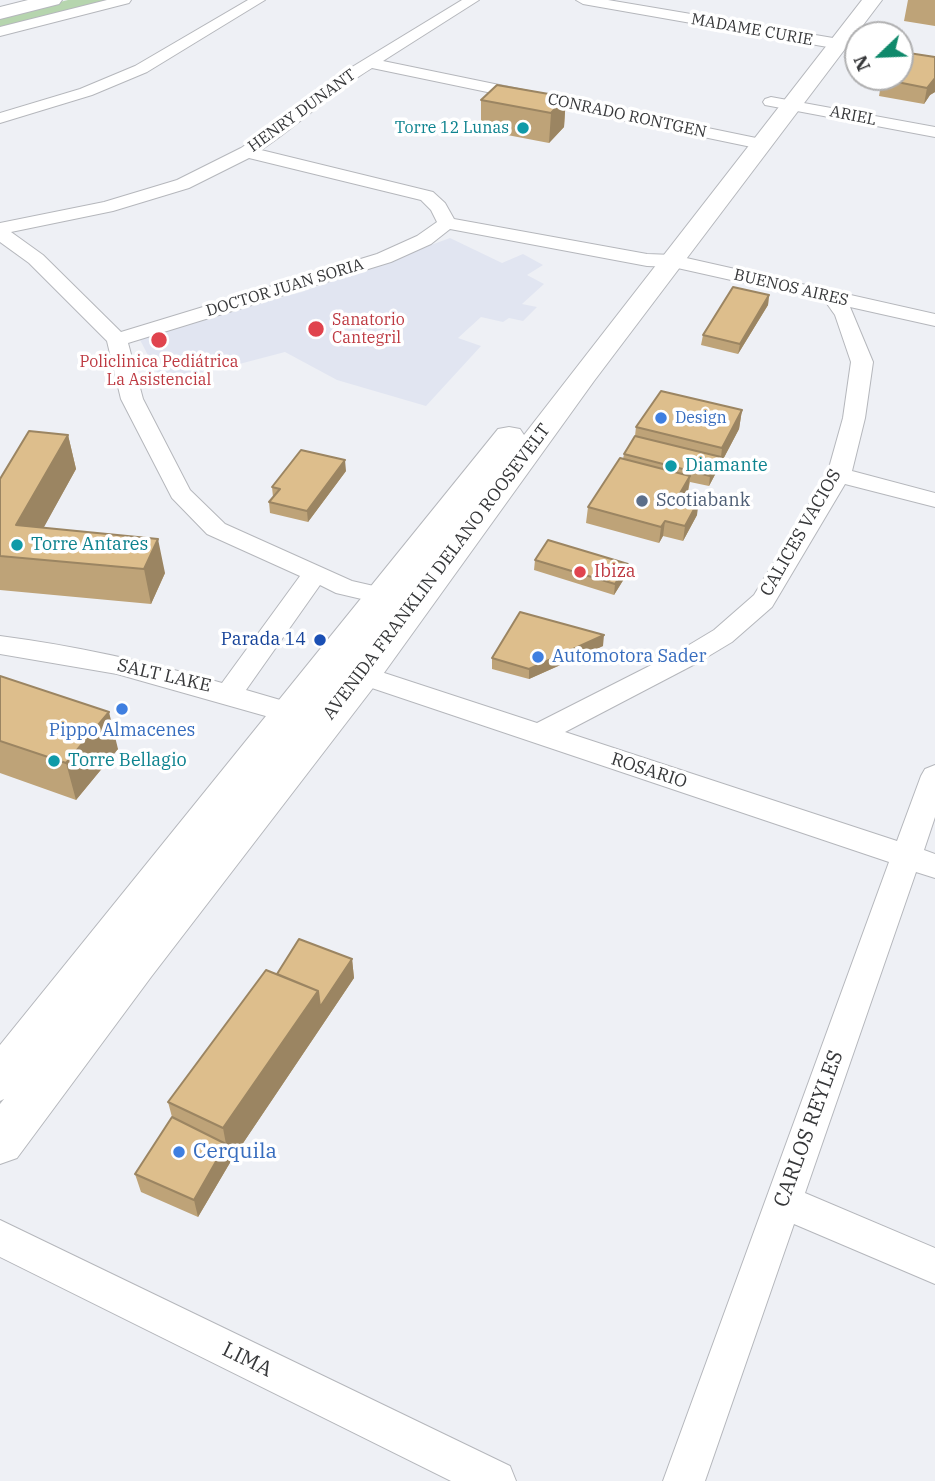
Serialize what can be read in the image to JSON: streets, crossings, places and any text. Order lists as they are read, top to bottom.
{
  "streets": {
    "main road": ["AVENIDA FRANKLIN DELANO ROOSEVELT"],
    "street": [
      "MADAME CURIE",
      "HENRY DUNANT",
      "CONRADO RONTGEN",
      "ARIEL",
      "DOCTOR JUAN SORIA",
      "BUENOS AIRES",
      "CALICES VACIOS",
      "SALT LAKE",
      "ROSARIO",
      "CARLOS REYLES",
      "LIMA"
    ]
  },
  "crossings": [
    ["MADAME CURIE", "AVENIDA FRANKLIN DELANO ROOSEVELT"],
    ["HENRY DUNANT", "CONRADO RONTGEN"],
    ["CONRADO RONTGEN", "AVENIDA FRANKLIN DELANO ROOSEVELT"],
    ["ARIEL", "AVENIDA FRANKLIN DELANO ROOSEVELT"],
    ["DOCTOR JUAN SORIA", "BUENOS AIRES"],
    ["BUENOS AIRES", "CALICES VACIOS"],
    ["BUENOS AIRES", "AVENIDA FRANKLIN DELANO ROOSEVELT"],
    ["CALICES VACIOS", "ROSARIO"],
    ["AVENIDA FRANKLIN DELANO ROOSEVELT", "SALT LAKE"],
    ["AVENIDA FRANKLIN DELANO ROOSEVELT", "ROSARIO"],
    ["ROSARIO", "CARLOS REYLES"]
  ],
  "places": [
    "Torre 12 Lunas",
    "Sanatorio Cantegril",
    "Policlinica Pediátrica La Asistencial",
    "Design",
    "Diamante",
    "Scotiabank",
    "Torre Antares",
    "Ibiza",
    "Parada 14",
    "Automotora Sader",
    "Pippo Almacenes",
    "Torre Bellagio",
    "Cerquila"
  ],
  "north": "bottom left"
}
